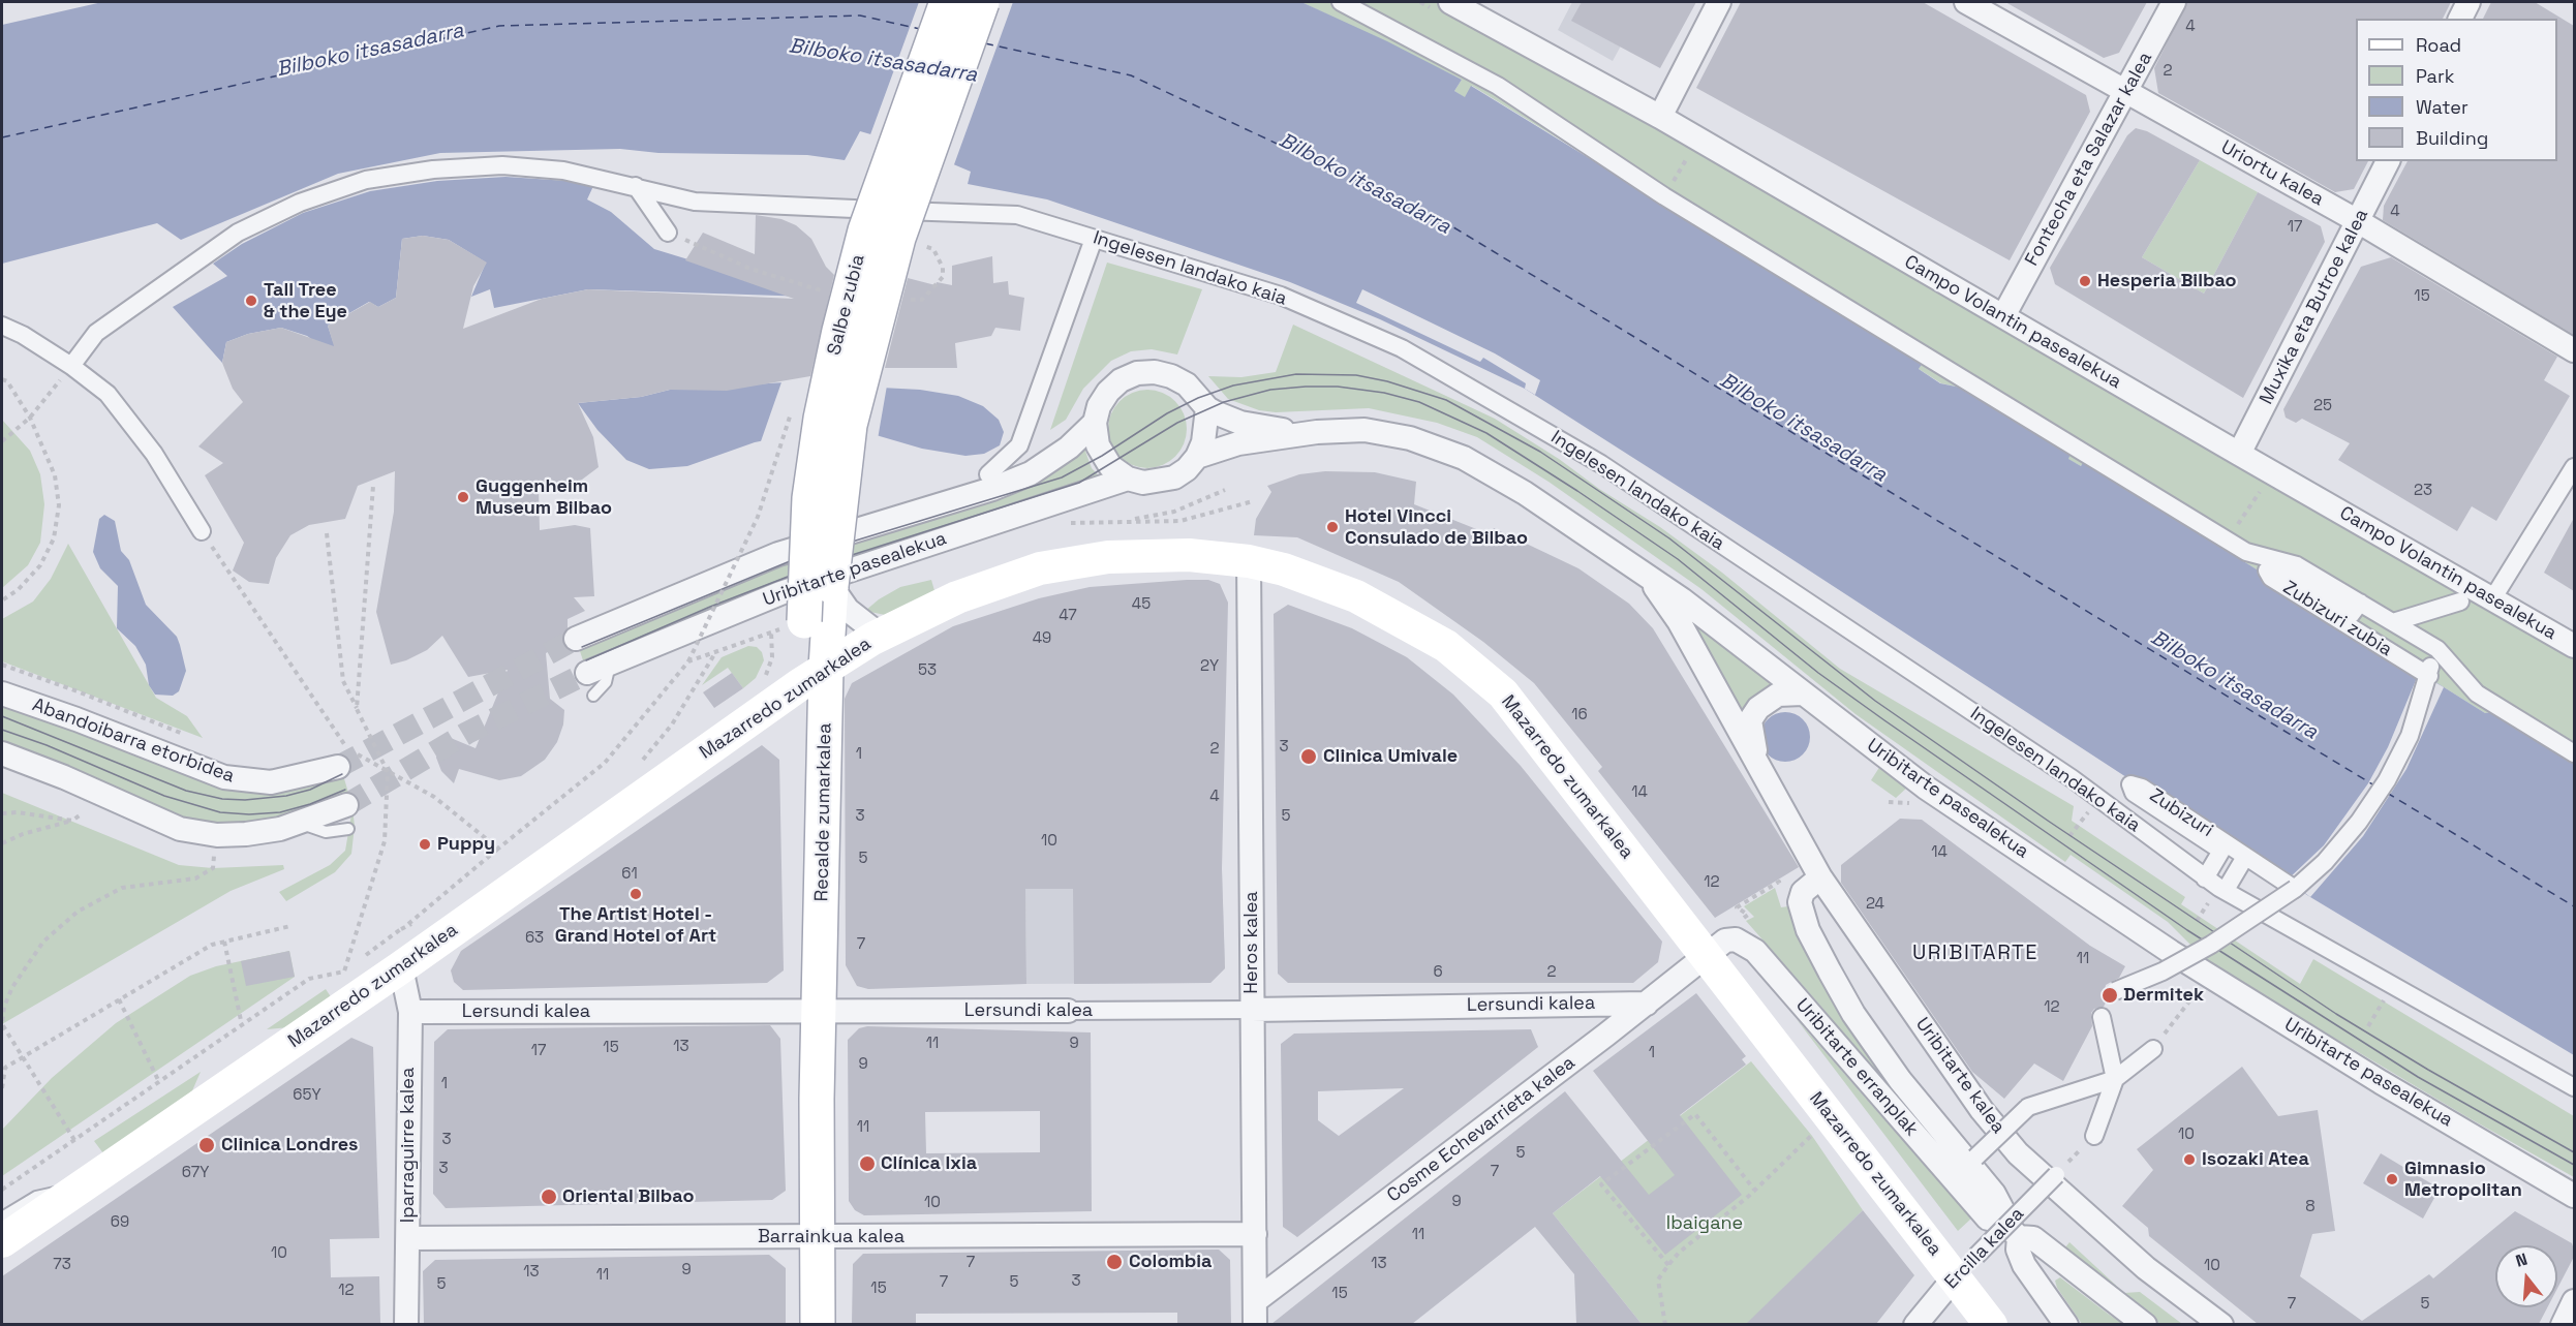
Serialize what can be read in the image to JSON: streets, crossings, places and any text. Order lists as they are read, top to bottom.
{
  "streets": {
    "main road": ["Salbe zubia", "Mazarredo zumarkalea", "Recalde zumarkalea"],
    "street": [
      "Fontecha eta Salazar kalea",
      "Uriortu kalea",
      "Ingelesen landako kaia",
      "Muxika eta Butroe kalea",
      "Campo Volantin pasealekua",
      "Uribitarte pasealekua",
      "Zubizuri zubia",
      "Abandoibarra etorbidea",
      "Zubizuri",
      "Heros kalea",
      "Lersundi kalea",
      "Uribitarte erranplak",
      "Uribitarte kalea",
      "Cosme Echevarrieta kalea",
      "Iparraguirre kalea",
      "Barrainkua kalea",
      "Ercilla kalea"
    ]
  },
  "crossings": [
    ["Fontecha eta Salazar kalea", "Uriortu kalea"],
    ["Fontecha eta Salazar kalea", "Campo Volantin pasealekua"],
    ["Uriortu kalea", "Muxika eta Butroe kalea"],
    ["Ingelesen landako kaia", "Zubizuri"],
    ["Salbe zubia", "Recalde zumarkalea"],
    ["Muxika eta Butroe kalea", "Campo Volantin pasealekua"],
    ["Uribitarte pasealekua", "Uribitarte kalea"],
    ["Zubizuri zubia", "Zubizuri"],
    ["Mazarredo zumarkalea", "Recalde zumarkalea"],
    ["Mazarredo zumarkalea", "Heros kalea"],
    ["Mazarredo zumarkalea", "Uribitarte erranplak"],
    ["Mazarredo zumarkalea", "Cosme Echevarrieta kalea"],
    ["Mazarredo zumarkalea", "Iparraguirre kalea"],
    ["Mazarredo zumarkalea", "Ercilla kalea"],
    ["Recalde zumarkalea", "Lersundi kalea"],
    ["Recalde zumarkalea", "Barrainkua kalea"],
    ["Heros kalea", "Lersundi kalea"],
    ["Heros kalea", "Cosme Echevarrieta kalea"],
    ["Heros kalea", "Barrainkua kalea"],
    ["Lersundi kalea", "Cosme Echevarrieta kalea"],
    ["Lersundi kalea", "Iparraguirre kalea"],
    ["Uribitarte erranplak", "Uribitarte kalea"],
    ["Uribitarte erranplak", "Cosme Echevarrieta kalea"],
    ["Iparraguirre kalea", "Barrainkua kalea"]
  ],
  "districts": ["URIBITARTE"],
  "water": ["Bilboko itsasadarra"],
  "parks": ["Ibaigane"],
  "places": [
    "Hesperia Bilbao",
    "Tall Tree & the Eye",
    "Guggenheim Museum Bilbao",
    "Hotel Vincci Consulado de Bilbao",
    "Clinica Umivale",
    "Puppy",
    "The Artist Hotel - Grand Hotel of Art",
    "Dermitek",
    "Clinica Londres",
    "Isozaki Atea",
    "Clínica Ixia",
    "Gimnasio Metropolitan",
    "Oriental Bilbao",
    "Colombia"
  ],
  "house_numbers": [
    "4",
    "2",
    "4",
    "17",
    "15",
    "25",
    "23",
    "45",
    "47",
    "49",
    "2Y",
    "53",
    "16",
    "3",
    "2",
    "1",
    "14",
    "4",
    "3",
    "5",
    "10",
    "14",
    "5",
    "61",
    "12",
    "24",
    "63",
    "7",
    "11",
    "6",
    "2",
    "12",
    "11",
    "9",
    "13",
    "15",
    "17",
    "1",
    "9",
    "1",
    "65Y",
    "11",
    "10",
    "3",
    "5",
    "3",
    "7",
    "67Y",
    "9",
    "10",
    "8",
    "69",
    "11",
    "10",
    "7",
    "13",
    "73",
    "10",
    "9",
    "13",
    "11",
    "3",
    "7",
    "5",
    "5",
    "15",
    "12",
    "15",
    "7",
    "5"
  ],
  "legend": [
    "Road",
    "Park",
    "Water",
    "Building"
  ],
  "north": "top"
}
